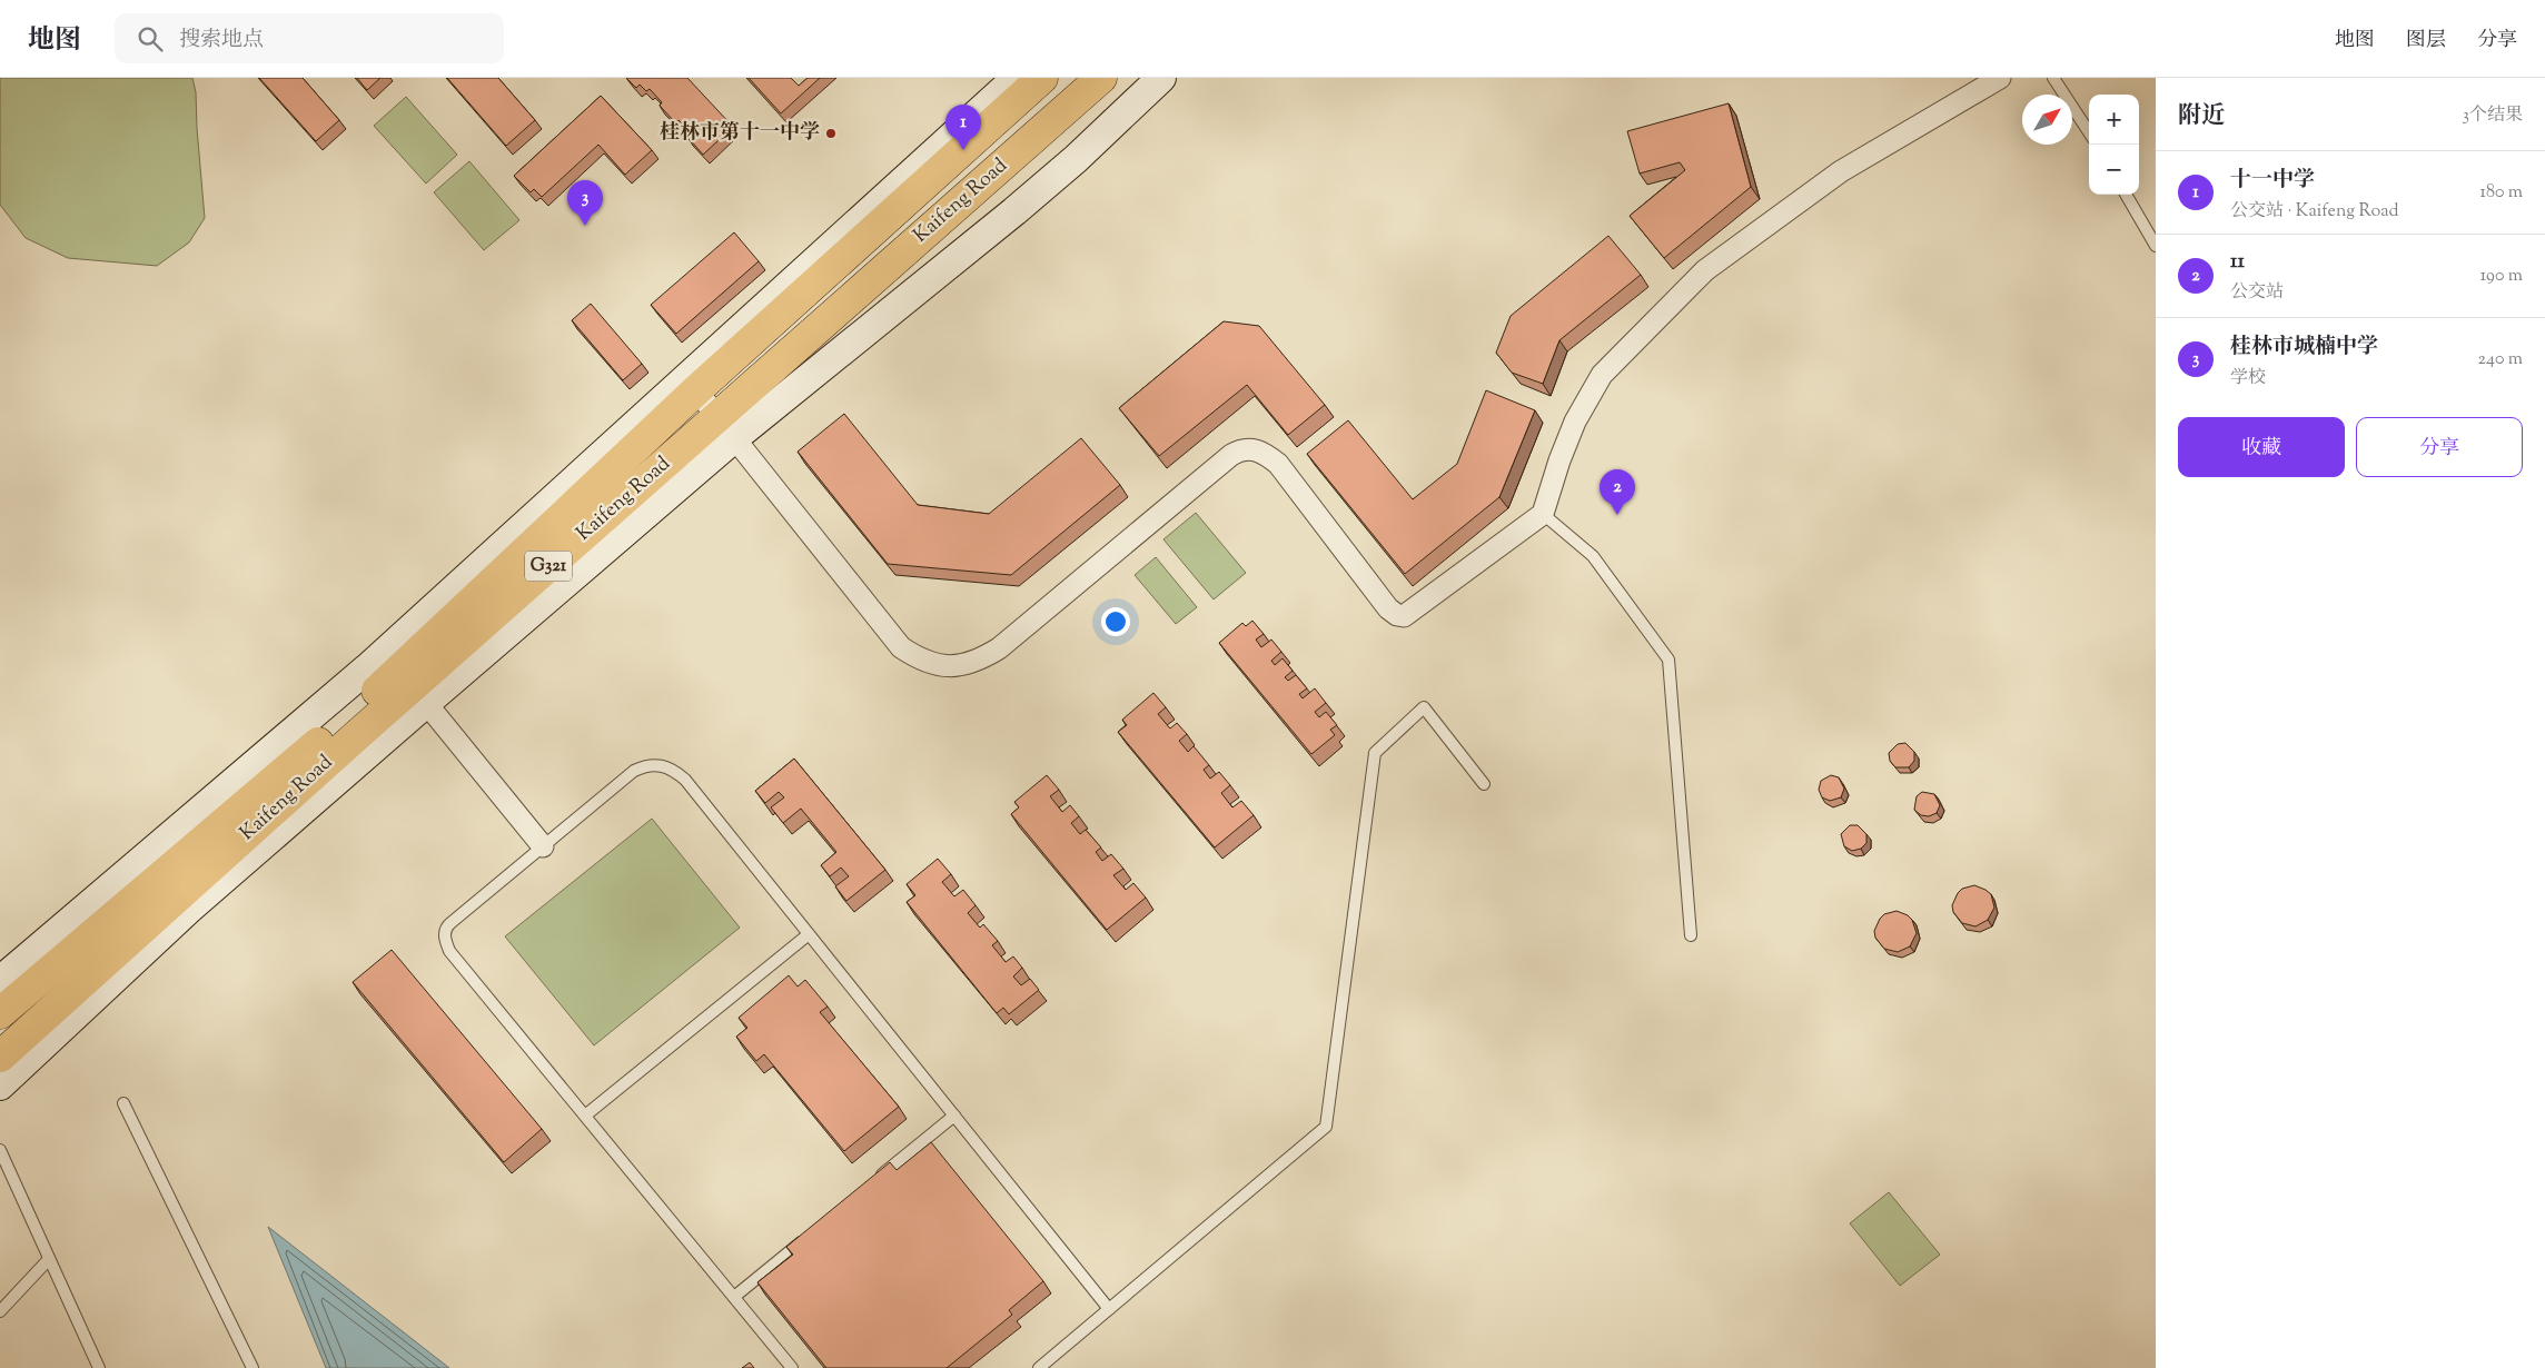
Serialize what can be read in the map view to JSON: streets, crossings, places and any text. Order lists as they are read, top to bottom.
{
  "streets": {
    "highway": ["Kaifeng Road", "G321"]
  },
  "places": ["桂林市第十一中学"],
  "north": "top right",
  "page": {
    "header": "地图",
    "search": "搜索地点",
    "nav": ["地图", "图层", "分享"],
    "heading": ["附近", "3个结果"],
    "map_buttons": ["+", "−"],
    "pins": ["1", "3", "2"],
    "list": [
      {
        "mark": "1",
        "name": "十一中学",
        "note": "公交站 · Kaifeng Road",
        "value": "180 m"
      },
      {
        "mark": "2",
        "name": "11",
        "note": "公交站",
        "value": "190 m"
      },
      {
        "mark": "3",
        "name": "桂林市城楠中学",
        "note": "学校",
        "value": "240 m"
      }
    ],
    "buttons": ["收藏", "分享"]
  }
}
